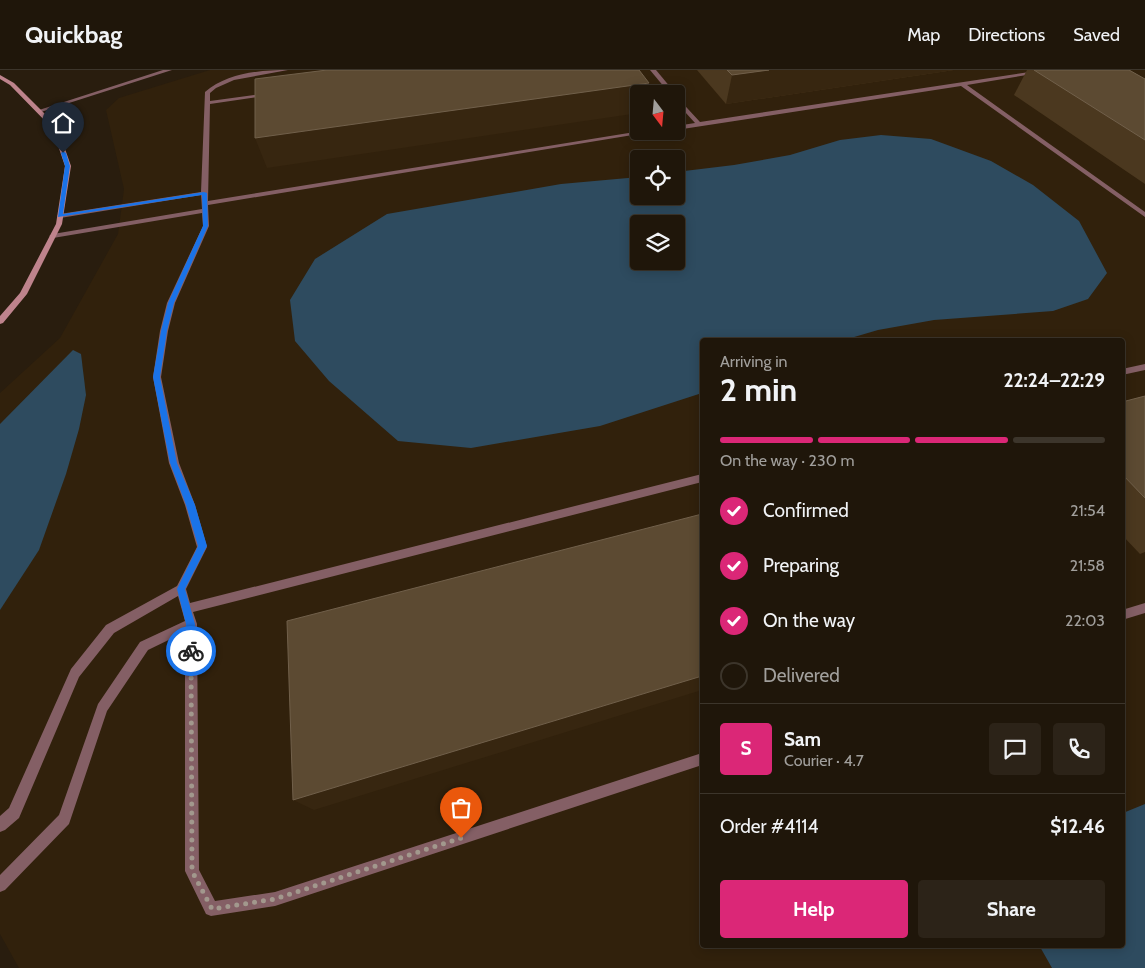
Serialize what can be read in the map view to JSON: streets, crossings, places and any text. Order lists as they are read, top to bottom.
{
  "north": "bottom",
  "page": {
    "header": "Quickbag",
    "nav": ["Map", "Directions", "Saved"],
    "heading": ["2 min", "Arriving in", "22:24–22:29"],
    "panel": [
      "Sam",
      "Courier · 4.7",
      "Order #4114",
      "$12.46"
    ],
    "bar": "On the way · 230 m",
    "list": [
      ["Confirmed", "21:54"],
      ["Preparing", "21:58"],
      ["On the way", "22:03"],
      "Delivered"
    ],
    "round": "S",
    "buttons": ["Help", "Share"]
  }
}
